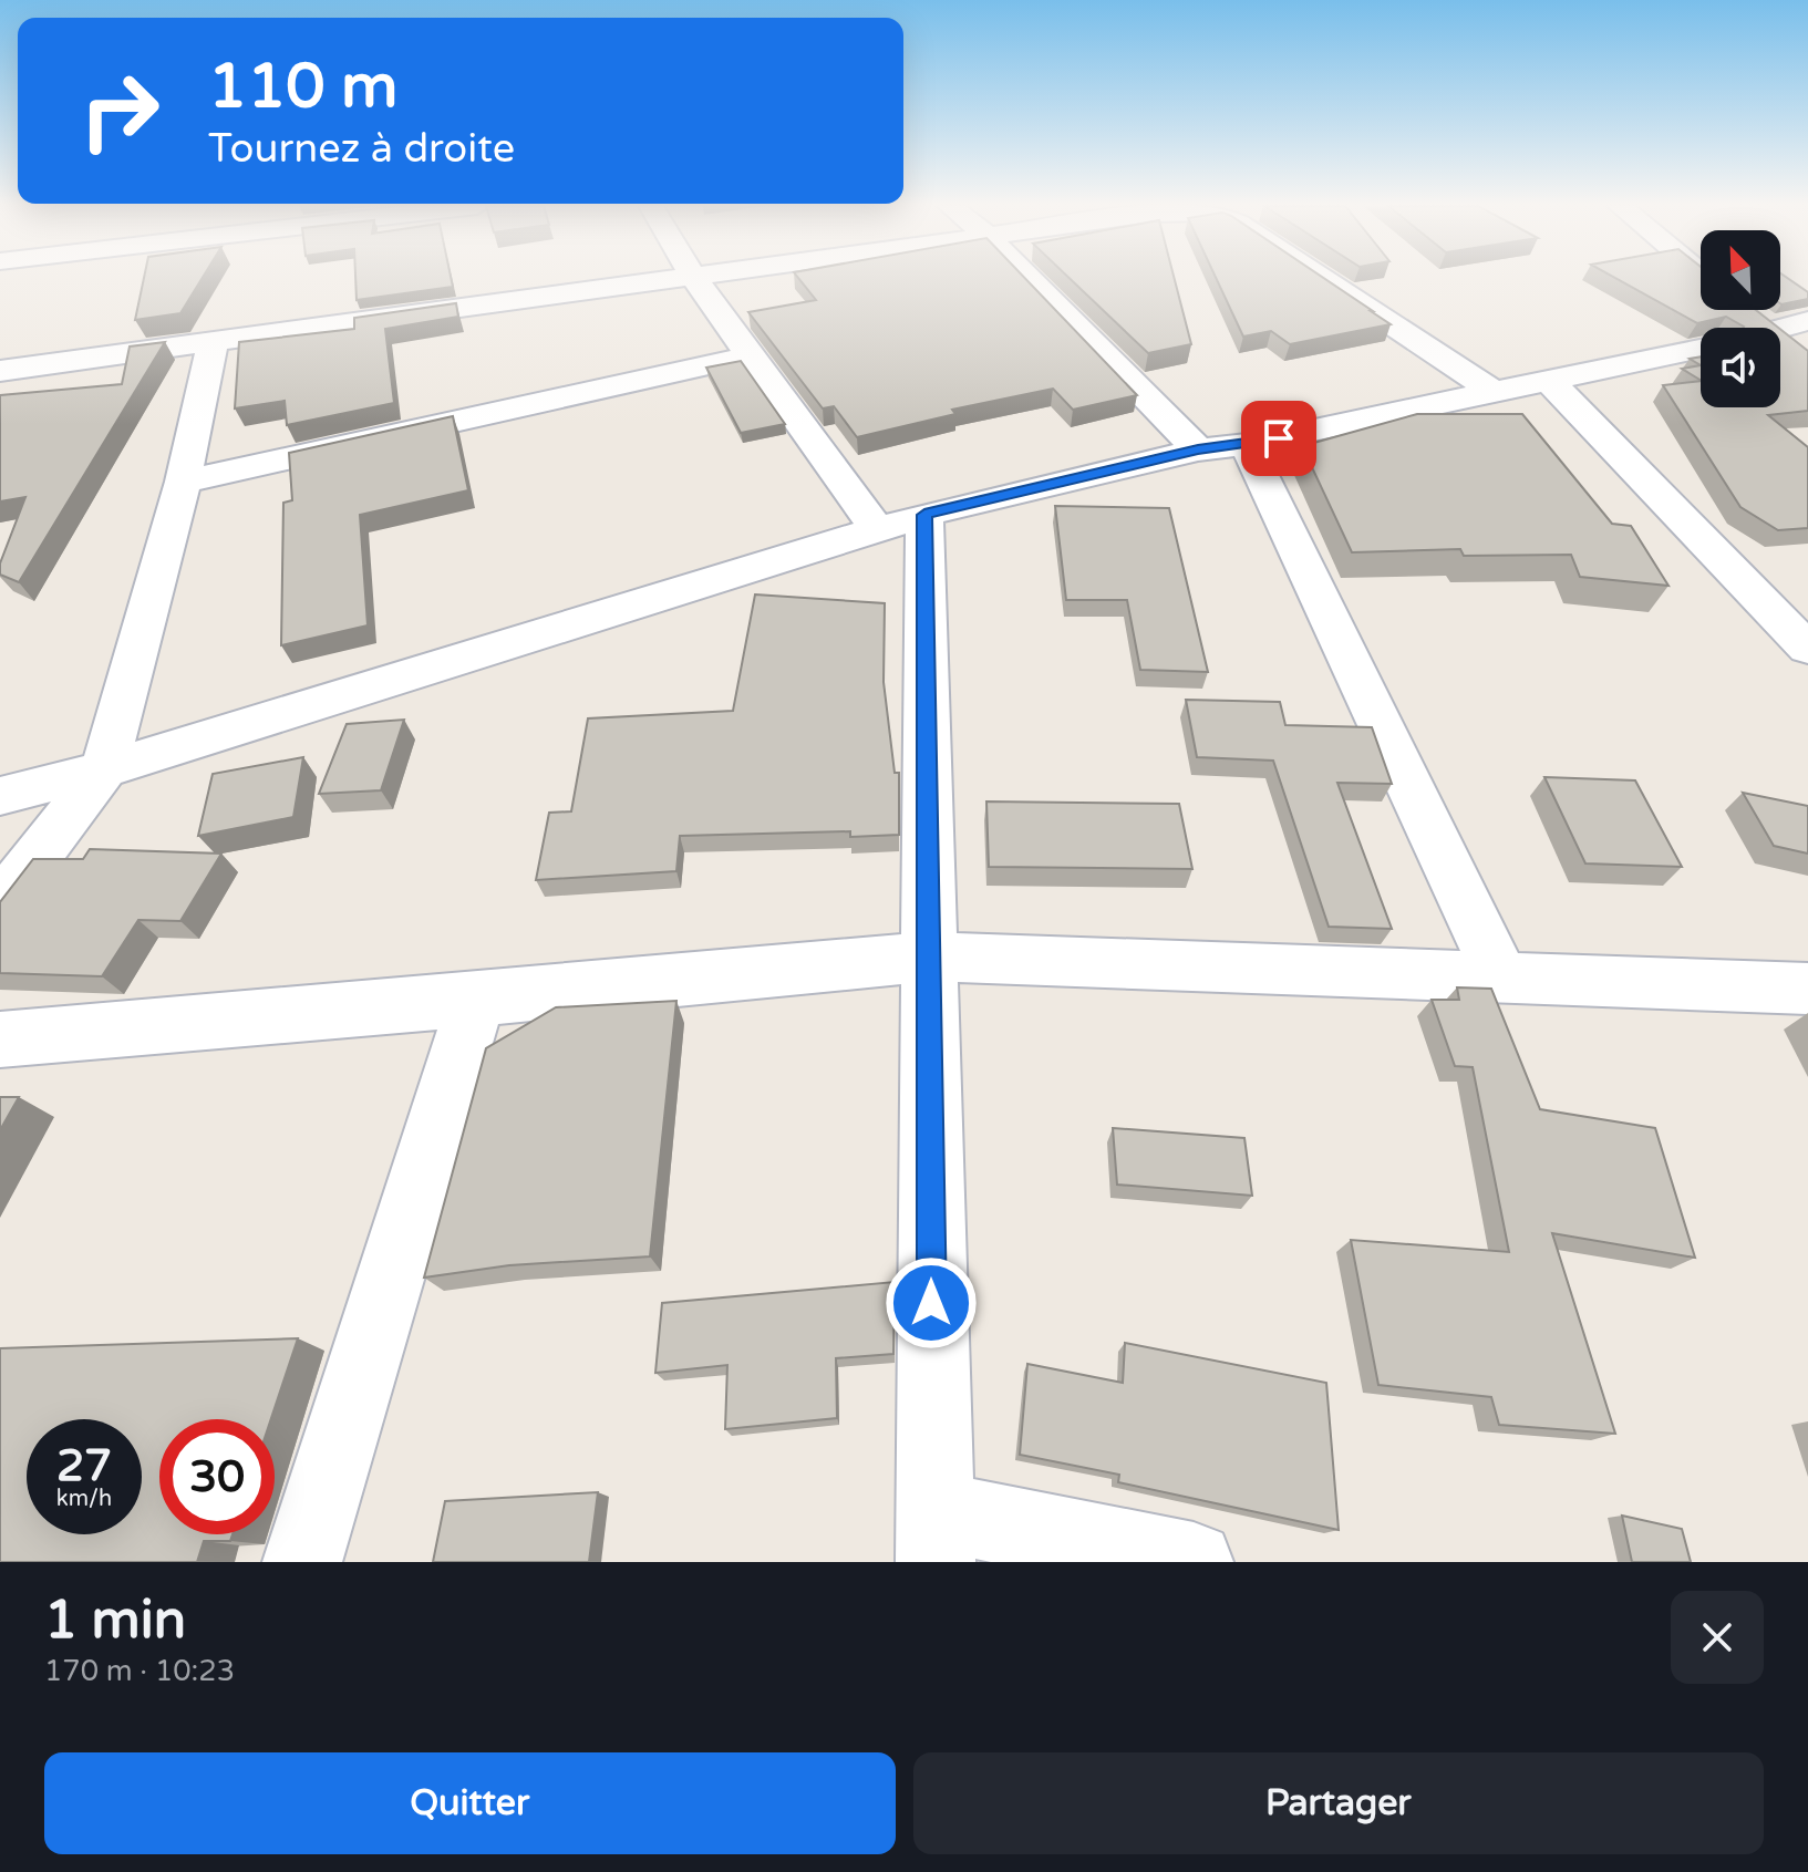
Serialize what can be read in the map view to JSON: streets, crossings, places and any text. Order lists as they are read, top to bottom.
{
  "north": "top left",
  "page": {
    "turn": ["110 m", "Tournez à droite"],
    "speed": "27 km/h",
    "limit": "30",
    "heading": ["1 min", "170 m · 10:23"],
    "buttons": ["Quitter", "Partager"]
  }
}
